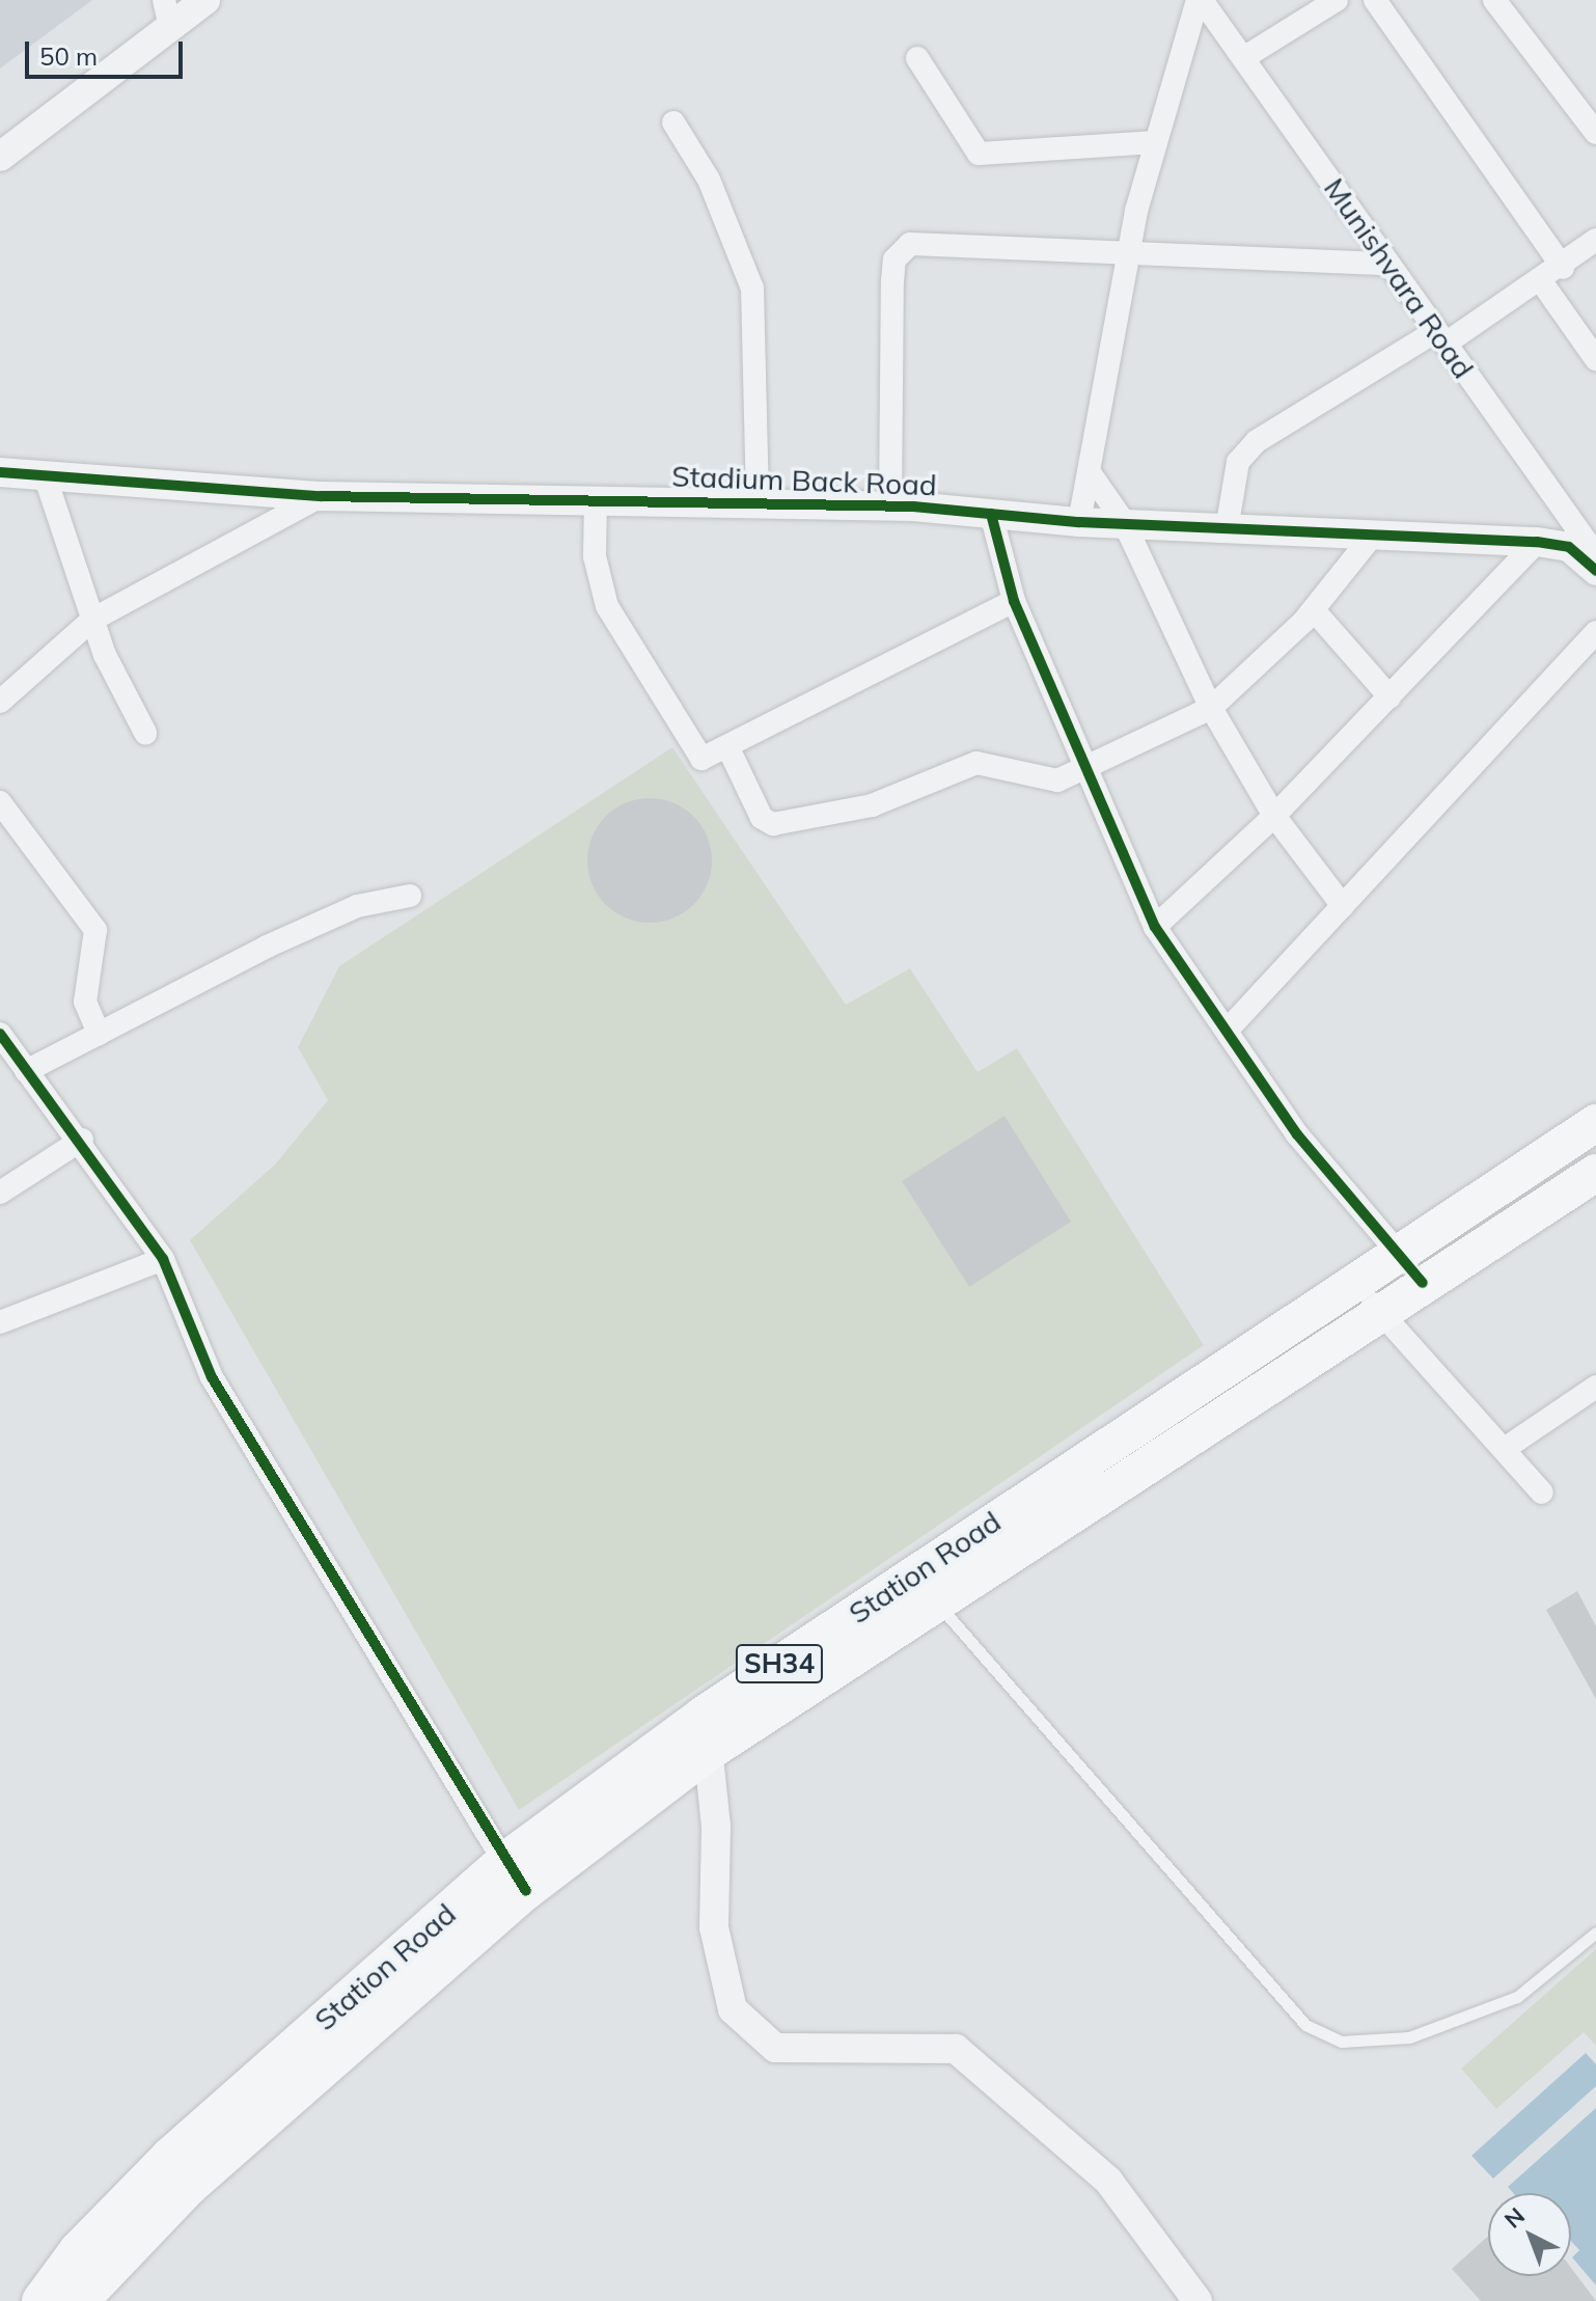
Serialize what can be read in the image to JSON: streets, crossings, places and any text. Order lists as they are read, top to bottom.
{
  "streets": {
    "main road": ["Station Road", "SH34"],
    "street": ["Munishvara Road", "Stadium Back Road"]
  },
  "scale_bar": "50 m",
  "north": "top left"
}
